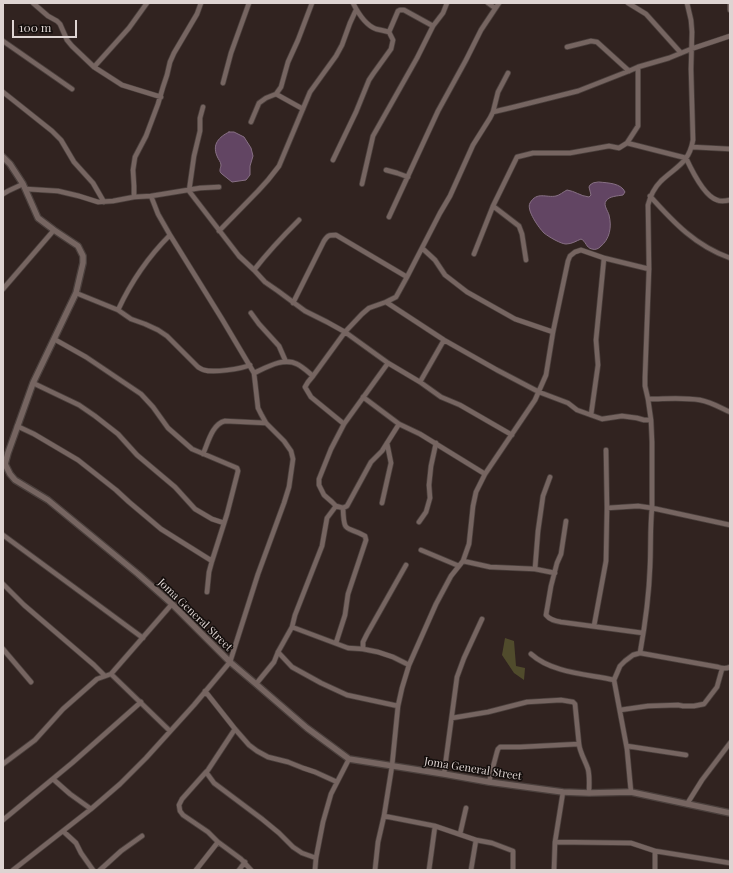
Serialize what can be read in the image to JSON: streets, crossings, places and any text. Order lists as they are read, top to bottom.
{
  "streets": {
    "street": ["Joma General Street"]
  },
  "scale_bar": "100 m"
}
